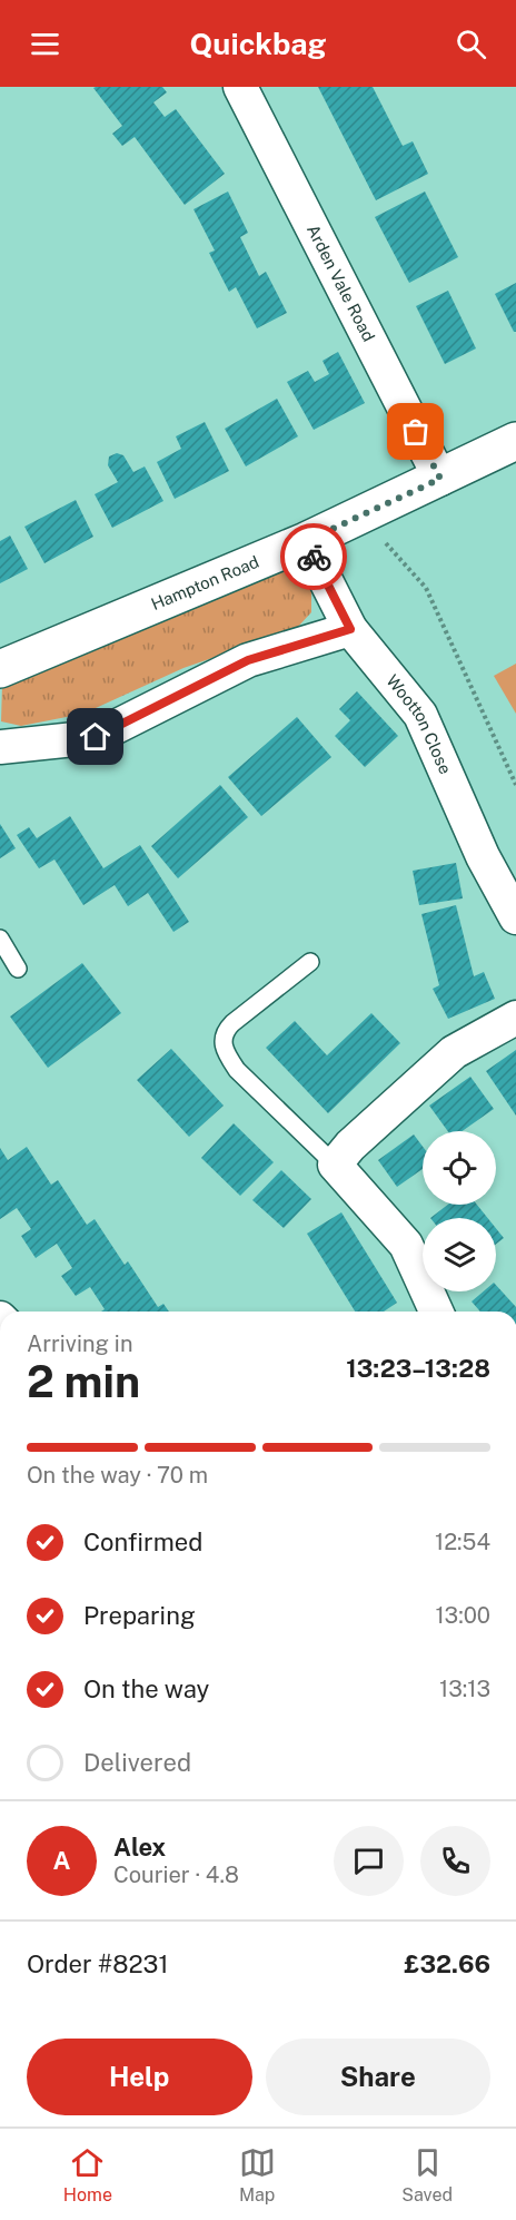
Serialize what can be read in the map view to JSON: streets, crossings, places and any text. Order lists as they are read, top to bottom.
{
  "streets": {
    "street": ["Arden Vale Road", "Hampton Road", "Wootton Close"]
  },
  "crossings": [
    ["Arden Vale Road", "Hampton Road"],
    ["Hampton Road", "Wootton Close"]
  ],
  "page": {
    "header": "Quickbag",
    "heading": ["2 min", "Arriving in", "13:23–13:28"],
    "panel": [
      "Alex",
      "Courier · 4.8",
      "Order #8231",
      "£32.66"
    ],
    "bar": "On the way · 70 m",
    "list": [
      ["Confirmed", "12:54"],
      ["Preparing", "13:00"],
      ["On the way", "13:13"],
      "Delivered"
    ],
    "round": "A",
    "buttons": ["Help", "Share"],
    "tabs": ["Home", "Map", "Saved"]
  }
}
